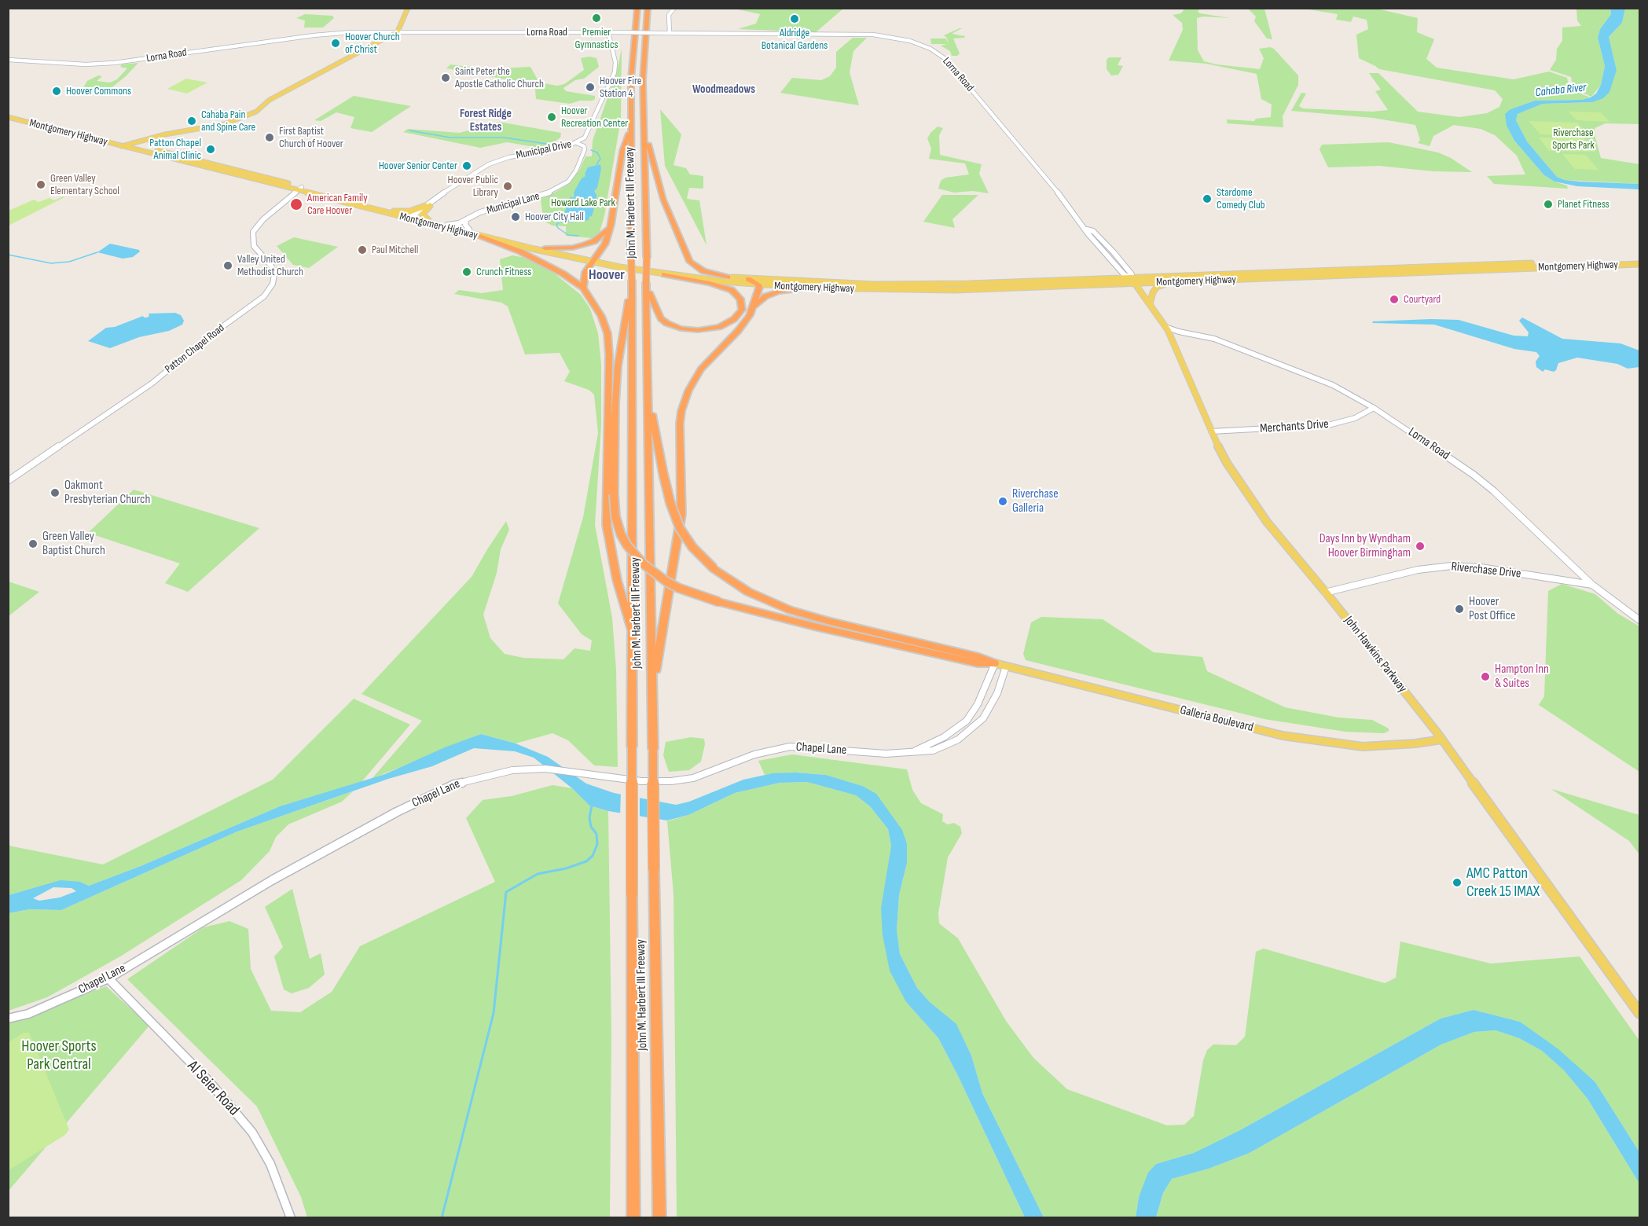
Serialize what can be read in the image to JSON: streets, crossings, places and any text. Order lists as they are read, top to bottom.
{
  "streets": {
    "highway": ["John M. Harbert III Freeway"],
    "main road": ["Montgomery Highway", "John Hawkins Parkway", "Galleria Boulevard"],
    "street": [
      "Lorna Road",
      "Municipal Drive",
      "Municipal Lane",
      "Patton Chapel Road",
      "Merchants Drive",
      "Riverchase Drive",
      "Chapel Lane",
      "Al Seier Road"
    ]
  },
  "crossings": [
    ["Lorna Road", "Montgomery Highway"],
    ["Lorna Road", "Municipal Drive"],
    ["Lorna Road", "Merchants Drive"],
    ["Lorna Road", "Riverchase Drive"],
    ["Lorna Road", "John Hawkins Parkway"],
    ["Montgomery Highway", "Municipal Drive"],
    ["Montgomery Highway", "Municipal Lane"],
    ["Montgomery Highway", "Patton Chapel Road"],
    ["Montgomery Highway", "John Hawkins Parkway"],
    ["Municipal Drive", "Municipal Lane"],
    ["Merchants Drive", "John Hawkins Parkway"],
    ["Riverchase Drive", "John Hawkins Parkway"],
    ["John Hawkins Parkway", "Galleria Boulevard"],
    ["Galleria Boulevard", "Chapel Lane"],
    ["Chapel Lane", "Al Seier Road"]
  ],
  "districts": ["Woodmeadows", "Forest Ridge Estates", "Hoover"],
  "water": ["Cahaba River"],
  "parks": ["Riverchase Sports Park", "Howard Lake Park", "Hoover Sports Park Central"],
  "places": [
    "Premier Gymnastics",
    "Aldridge Botanical Gardens",
    "Hoover Church of Christ",
    "Saint Peter the Apostle Catholic Church",
    "Hoover Fire Station 4",
    "Hoover Commons",
    "Hoover Recreation Center",
    "Cahaba Pain and Spine Care",
    "First Baptist Church of Hoover",
    "Patton Chapel Animal Clinic",
    "Hoover Senior Center",
    "Green Valley Elementary School",
    "Hoover Public Library",
    "Stardome Comedy Club",
    "American Family Care Hoover",
    "Planet Fitness",
    "Hoover City Hall",
    "Paul Mitchell",
    "Valley United Methodist Church",
    "Crunch Fitness",
    "Courtyard",
    "Oakmont Presbyterian Church",
    "Riverchase Galleria",
    "Green Valley Baptist Church",
    "Days Inn by Wyndham Hoover Birmingham",
    "Hoover Post Office",
    "Hampton Inn & Suites",
    "AMC Patton Creek 15 IMAX"
  ]
}
